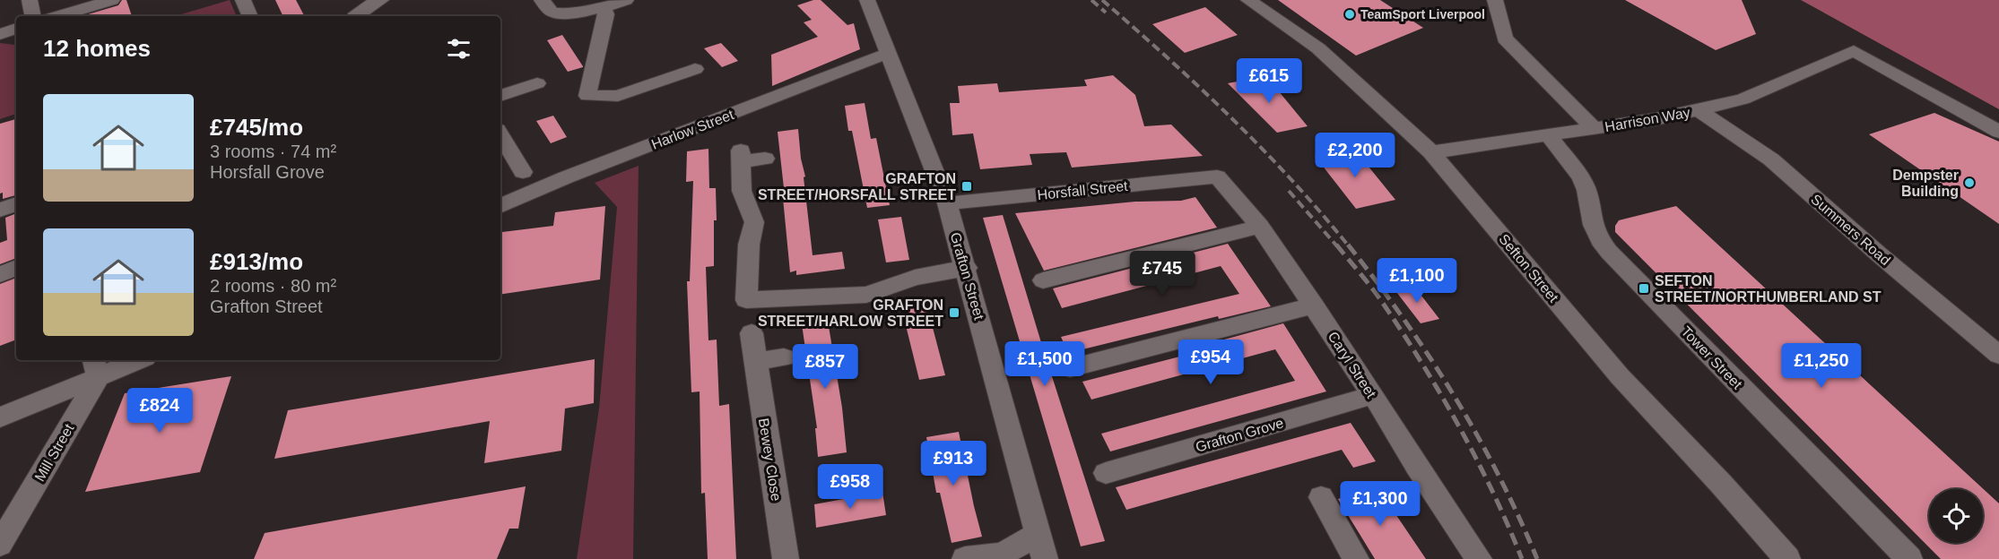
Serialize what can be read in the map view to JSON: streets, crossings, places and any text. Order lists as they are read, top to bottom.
{
  "streets": {
    "street": [
      "Harrison Way",
      "Harlow Street",
      "Horsfall Street",
      "Summers Road",
      "Sefton Street",
      "Grafton Street",
      "Tower Street",
      "Caryl Street",
      "Grafton Grove",
      "Mill Street",
      "Bewey Close"
    ]
  },
  "crossings": [
    ["Harrison Way", "Summers Road"],
    ["Harrison Way", "Sefton Street"],
    ["Harrison Way", "Tower Street"],
    ["Harlow Street", "Grafton Street"],
    ["Horsfall Street", "Grafton Street"],
    ["Horsfall Street", "Caryl Street"],
    ["Caryl Street", "Grafton Grove"]
  ],
  "places": {
    "other": ["TeamSport Liverpool", "Dempster Building"],
    "transit": ["GRAFTON STREET/HORSFALL STREET", "SEFTON STREET/NORTHUMBERLAND ST", "GRAFTON STREET/HARLOW STREET"]
  },
  "page": {
    "heading": "12 homes",
    "price": [
      "£615",
      "£2,200",
      "£745",
      "£1,100",
      "£954",
      "£1,500",
      "£1,250",
      "£857",
      "£824",
      "£913",
      "£958",
      "£1,300"
    ],
    "list": [
      {
        "name": "£745/mo",
        "note": "3 rooms · 74 m² · Horsfall Grove"
      },
      {
        "name": "£913/mo",
        "note": "2 rooms · 80 m² · Grafton Street"
      }
    ]
  }
}
